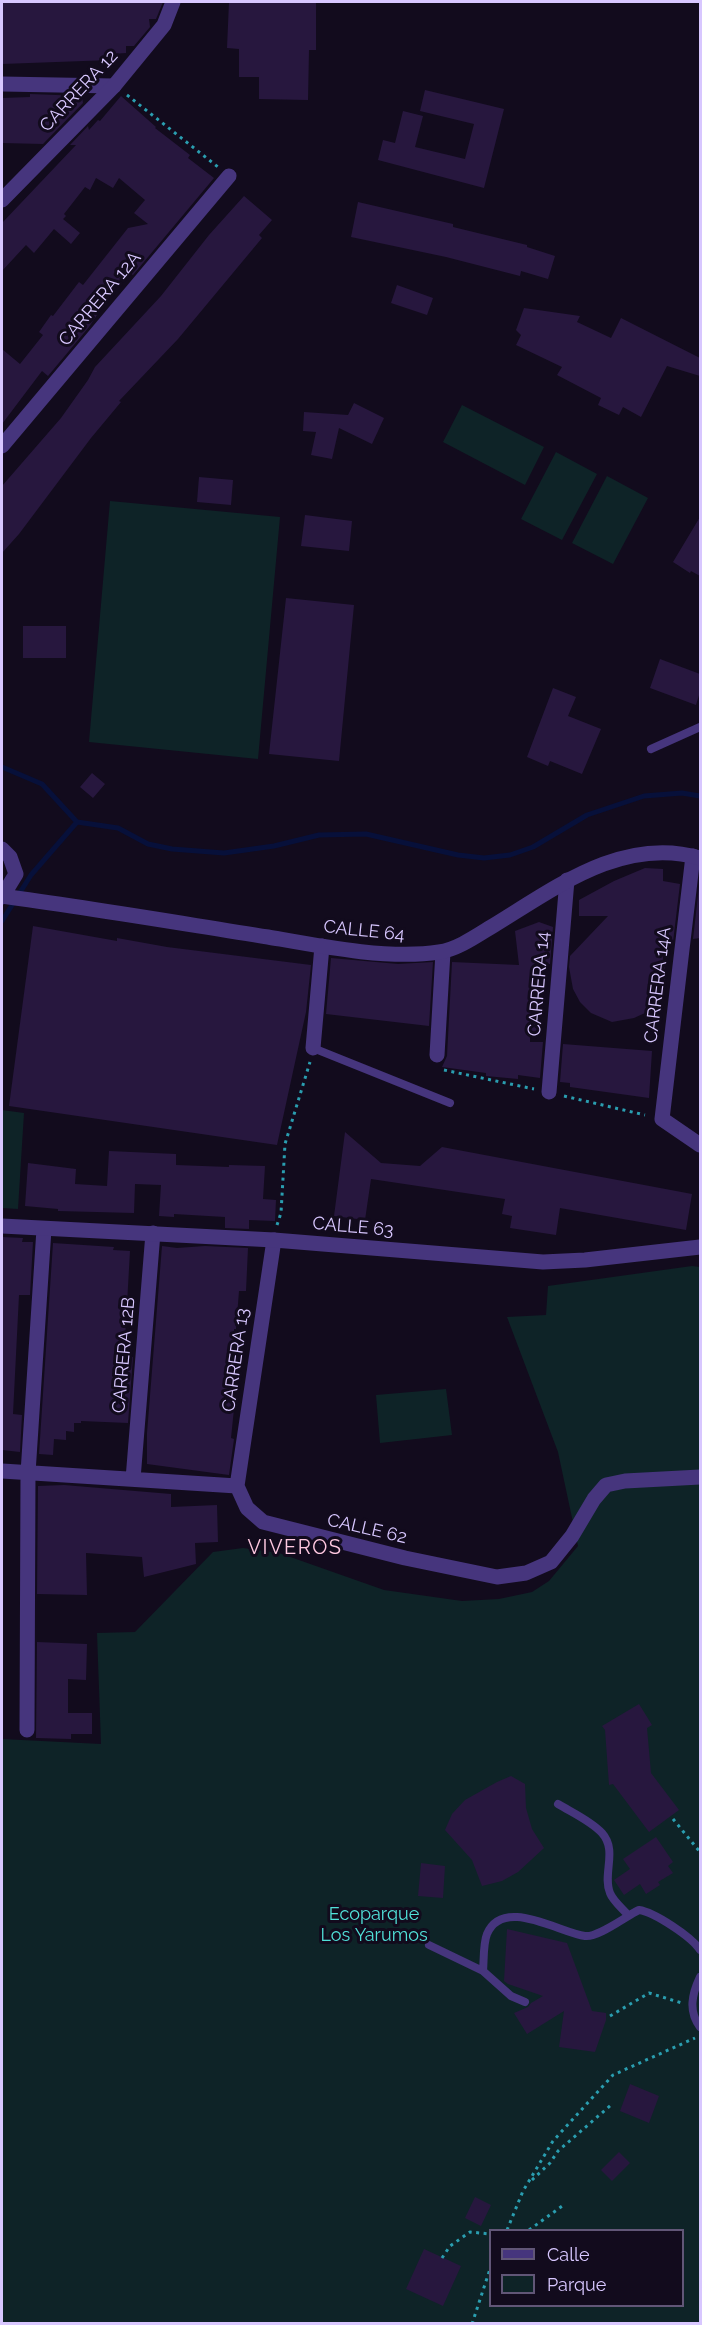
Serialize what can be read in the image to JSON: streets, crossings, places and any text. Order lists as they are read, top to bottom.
{
  "streets": {
    "street": [
      "CARRERA 12",
      "CARRERA 12A",
      "CALLE 64",
      "CARRERA 14",
      "CARRERA 14A",
      "CALLE 63",
      "CARRERA 12B",
      "CARRERA 13",
      "CALLE 62"
    ]
  },
  "crossings": [
    ["CALLE 64", "CARRERA 14"],
    ["CALLE 64", "CARRERA 14A"],
    ["CALLE 63", "CARRERA 12B"],
    ["CALLE 63", "CARRERA 13"],
    ["CARRERA 13", "CALLE 62"]
  ],
  "districts": ["VIVEROS"],
  "parks": ["Ecoparque Los Yarumos"],
  "legend": ["Calle", "Parque"]
}
